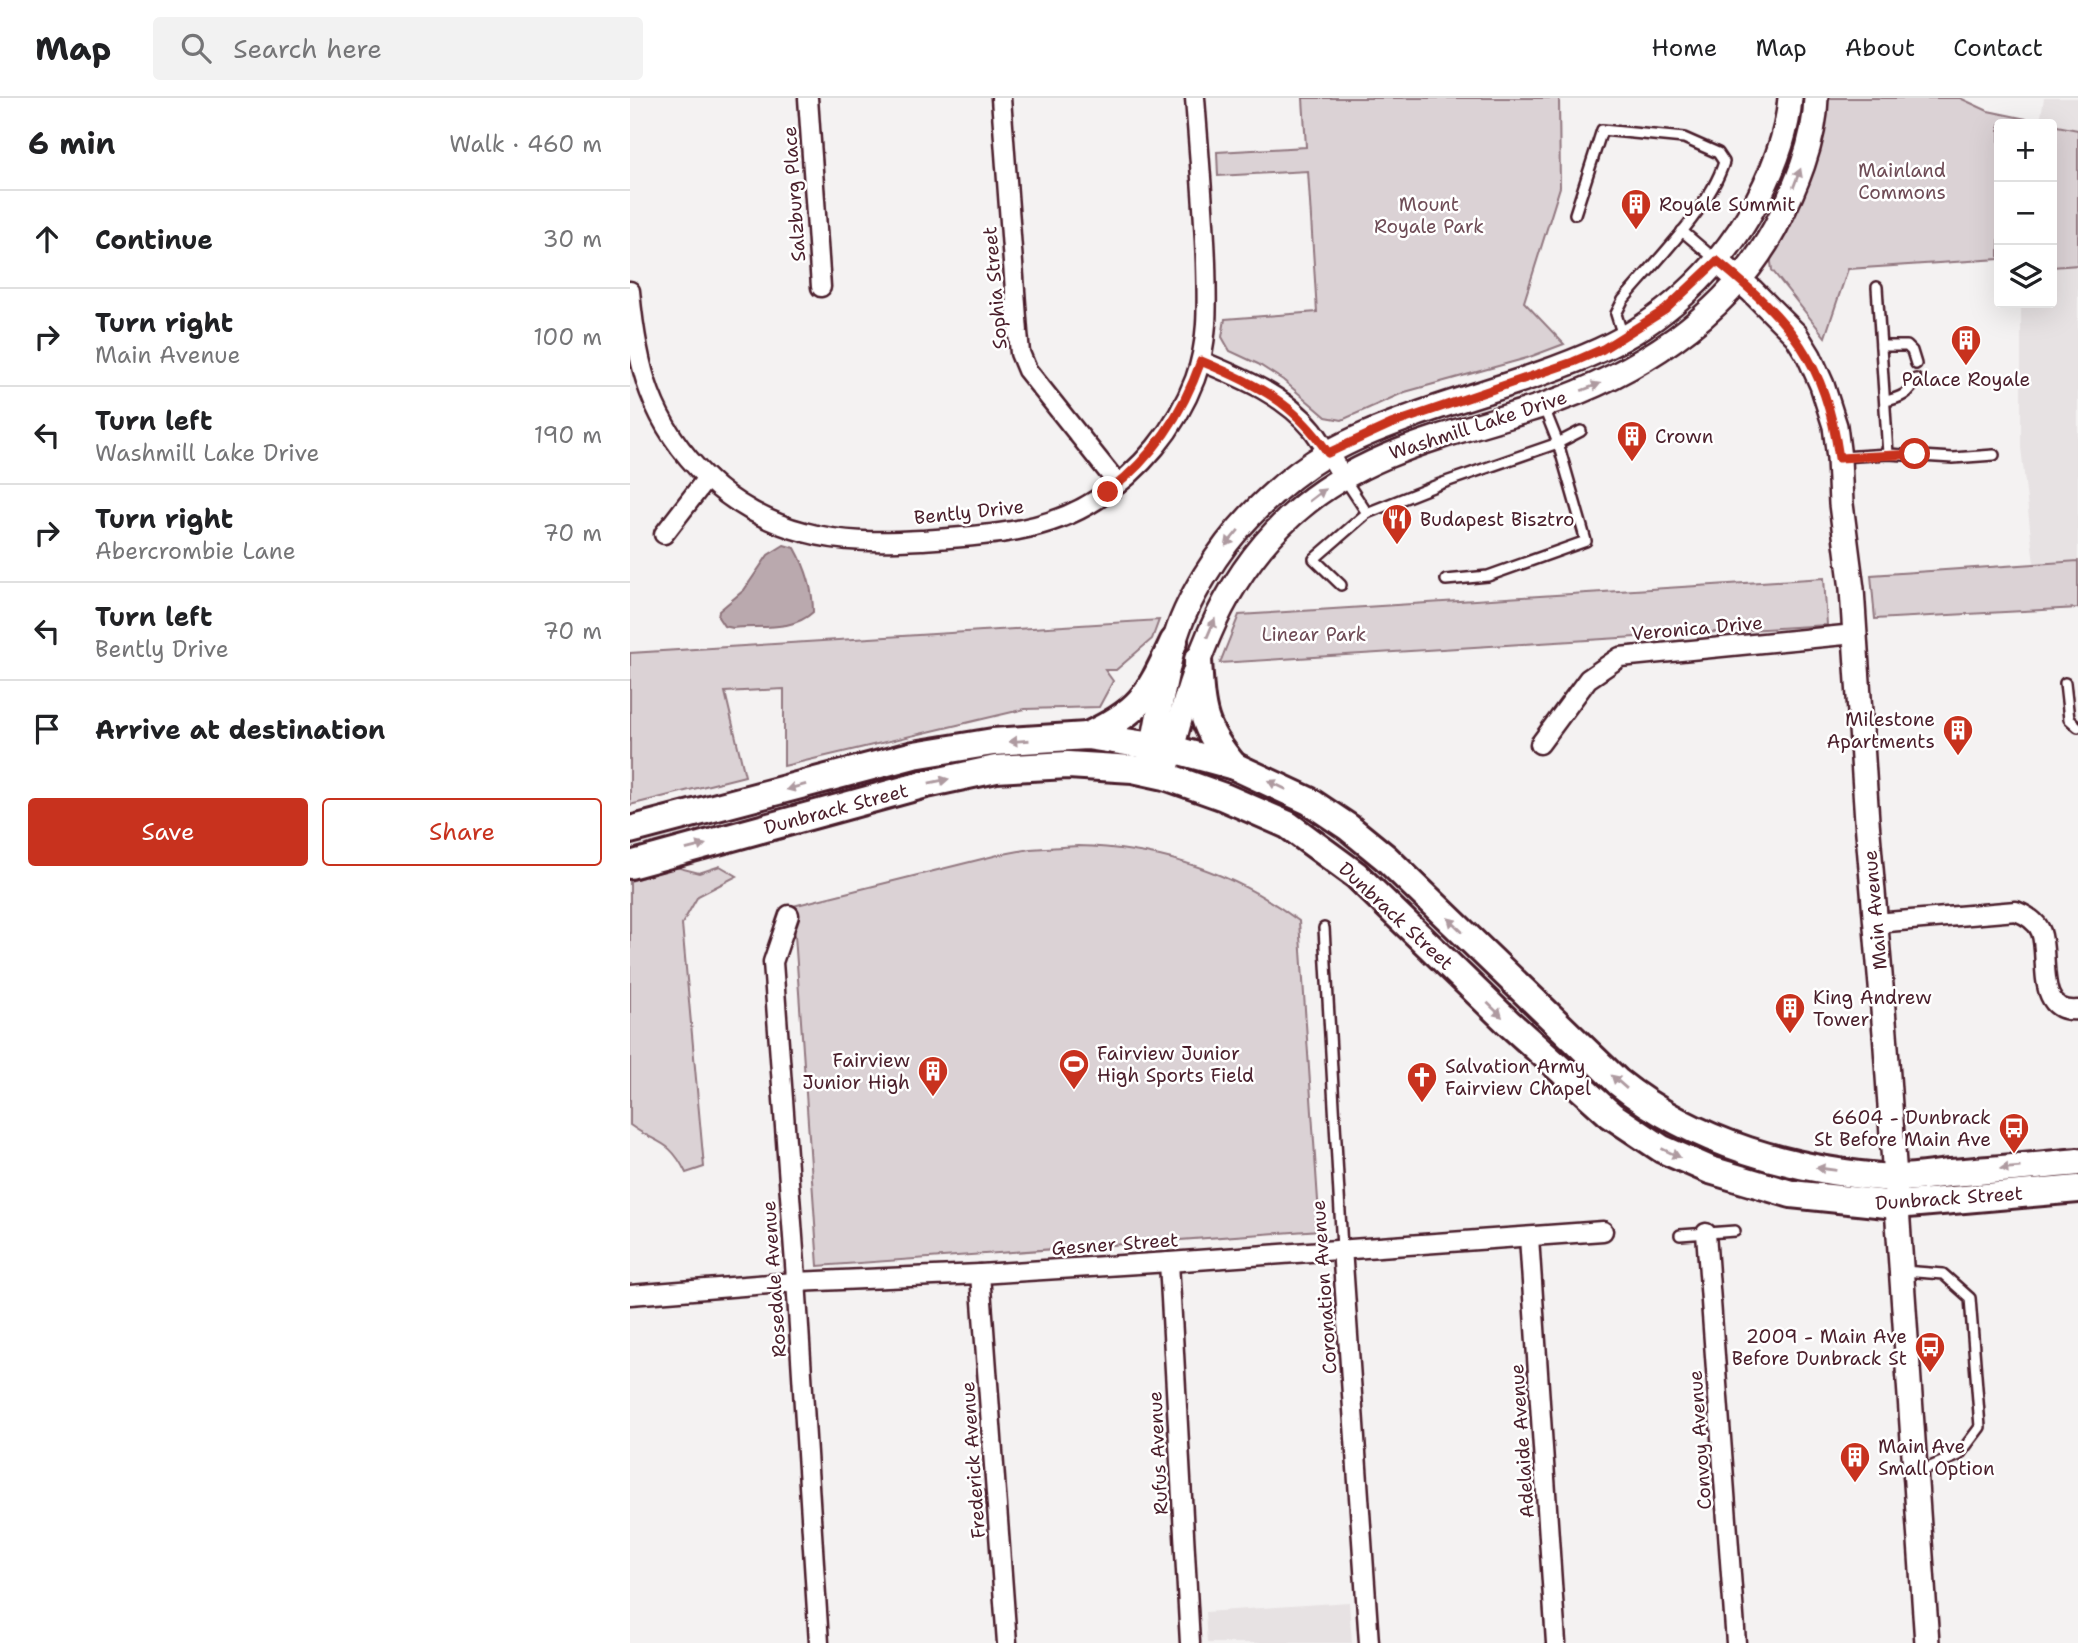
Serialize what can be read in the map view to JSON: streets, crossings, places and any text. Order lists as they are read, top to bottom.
{
  "streets": {
    "main road": ["Dunbrack Street"],
    "street": [
      "Salzburg Place",
      "Sophia Street",
      "Washmill Lake Drive",
      "Bently Drive",
      "Veronica Drive",
      "Main Avenue",
      "Gesner Street",
      "Rosedale Avenue",
      "Coronation Avenue",
      "Convoy Avenue",
      "Adelaide Avenue",
      "Rufus Avenue",
      "Frederick Avenue"
    ]
  },
  "crossings": [
    ["Sophia Street", "Bently Drive"],
    ["Washmill Lake Drive", "Dunbrack Street"],
    ["Washmill Lake Drive", "Main Avenue"],
    ["Veronica Drive", "Main Avenue"],
    ["Dunbrack Street", "Main Avenue"],
    ["Gesner Street", "Rosedale Avenue"],
    ["Gesner Street", "Coronation Avenue"],
    ["Gesner Street", "Adelaide Avenue"],
    ["Gesner Street", "Rufus Avenue"],
    ["Gesner Street", "Frederick Avenue"]
  ],
  "parks": ["Mainland Commons", "Mount Royale Park", "Linear Park"],
  "places": {
    "building": [
      "Royale Summit",
      "Palace Royale",
      "Crown",
      "Milestone Apartments",
      "King Andrew Tower",
      "Fairview Junior High",
      "Main Ave Small Option"
    ],
    "restaurant": ["Budapest Bisztro"],
    "sports": ["Fairview Junior High Sports Field"],
    "church": ["Salvation Army Fairview Chapel"],
    "bus stop": ["6604 - Dunbrack St Before Main Ave", "2009 - Main Ave Before Dunbrack St"]
  },
  "page": {
    "header": "Map",
    "search": "Search here",
    "nav": [
      "Home",
      "Map",
      "About",
      "Contact"
    ],
    "heading": ["6 min", "Walk · 460 m"],
    "map_buttons": ["+", "−"],
    "list": [
      ["Continue", "30 m"],
      ["Turn right", "Main Avenue", "100 m"],
      ["Turn left", "Washmill Lake Drive", "190 m"],
      ["Turn right", "Abercrombie Lane", "70 m"],
      ["Turn left", "Bently Drive", "70 m"],
      "Arrive at destination"
    ],
    "buttons": ["Save", "Share"]
  }
}
